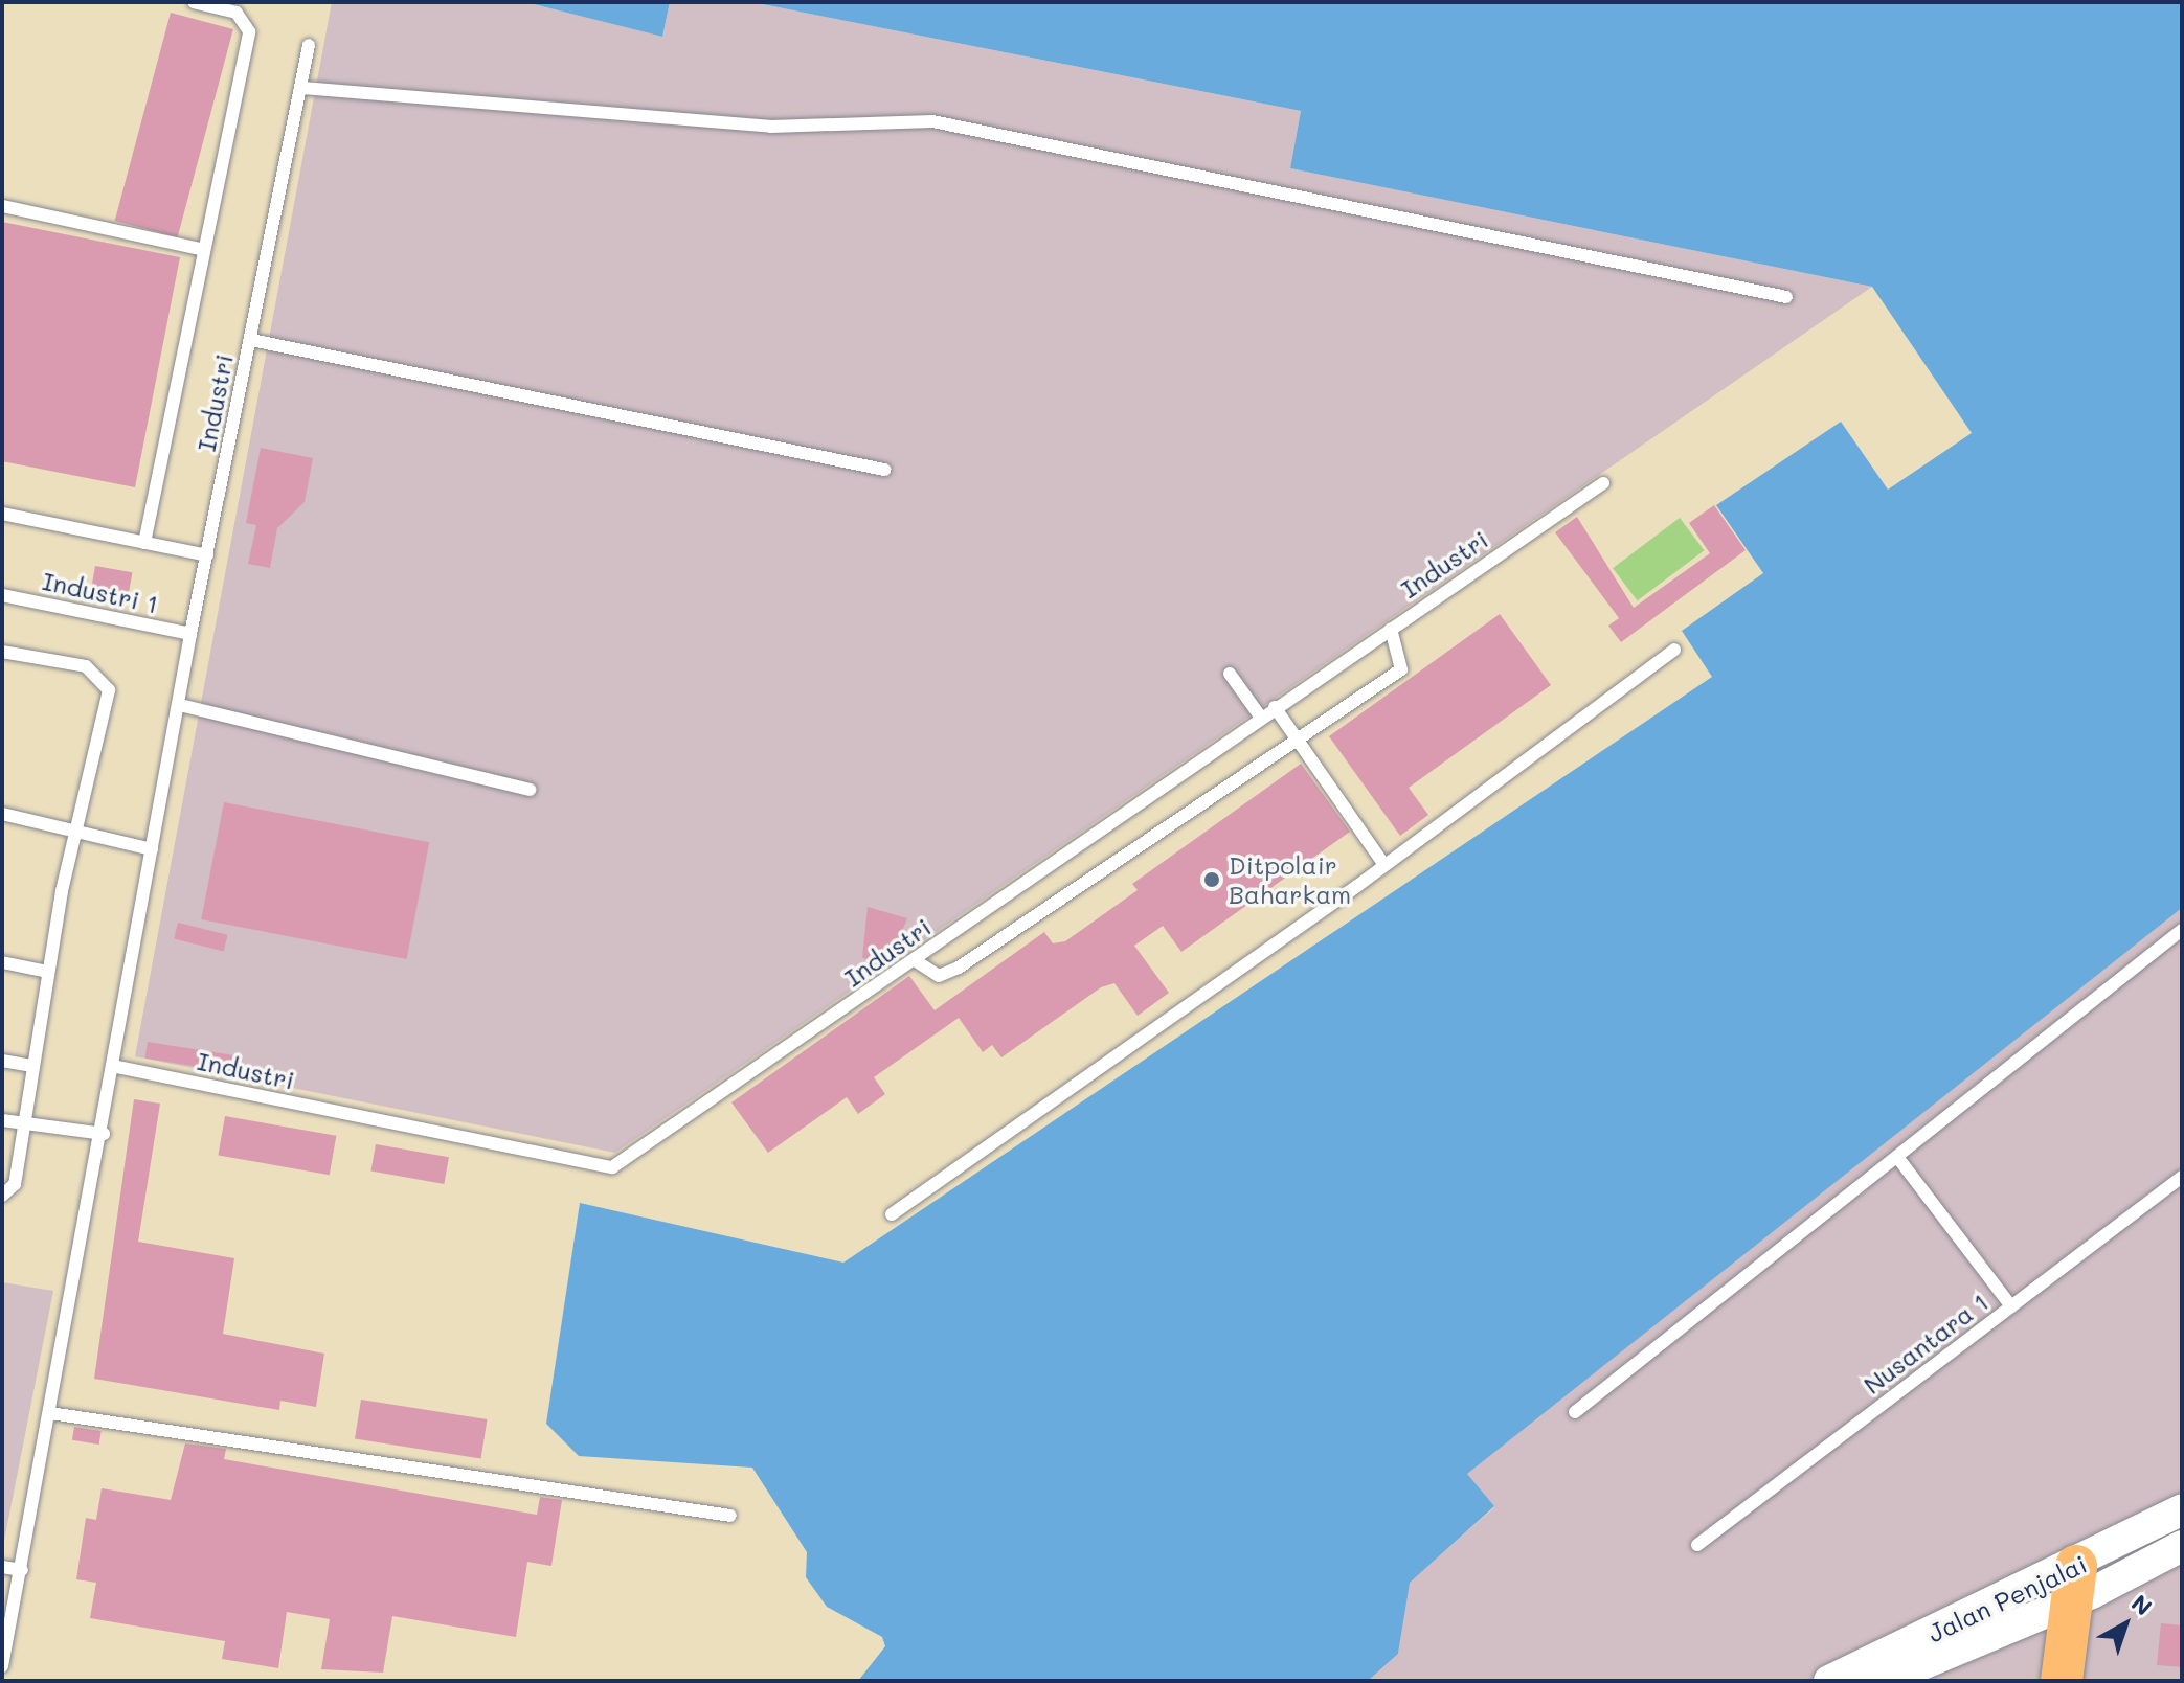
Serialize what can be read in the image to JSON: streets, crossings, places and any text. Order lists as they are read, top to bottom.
{
  "streets": {
    "street": ["Jalan Penjalai"],
    "lane": ["Industri", "Industri 1", "Nusantara 1"]
  },
  "crossings": [
    ["Industri", "Industri 1"]
  ],
  "places": ["Ditpolair Baharkam"],
  "north": "top right"
}
